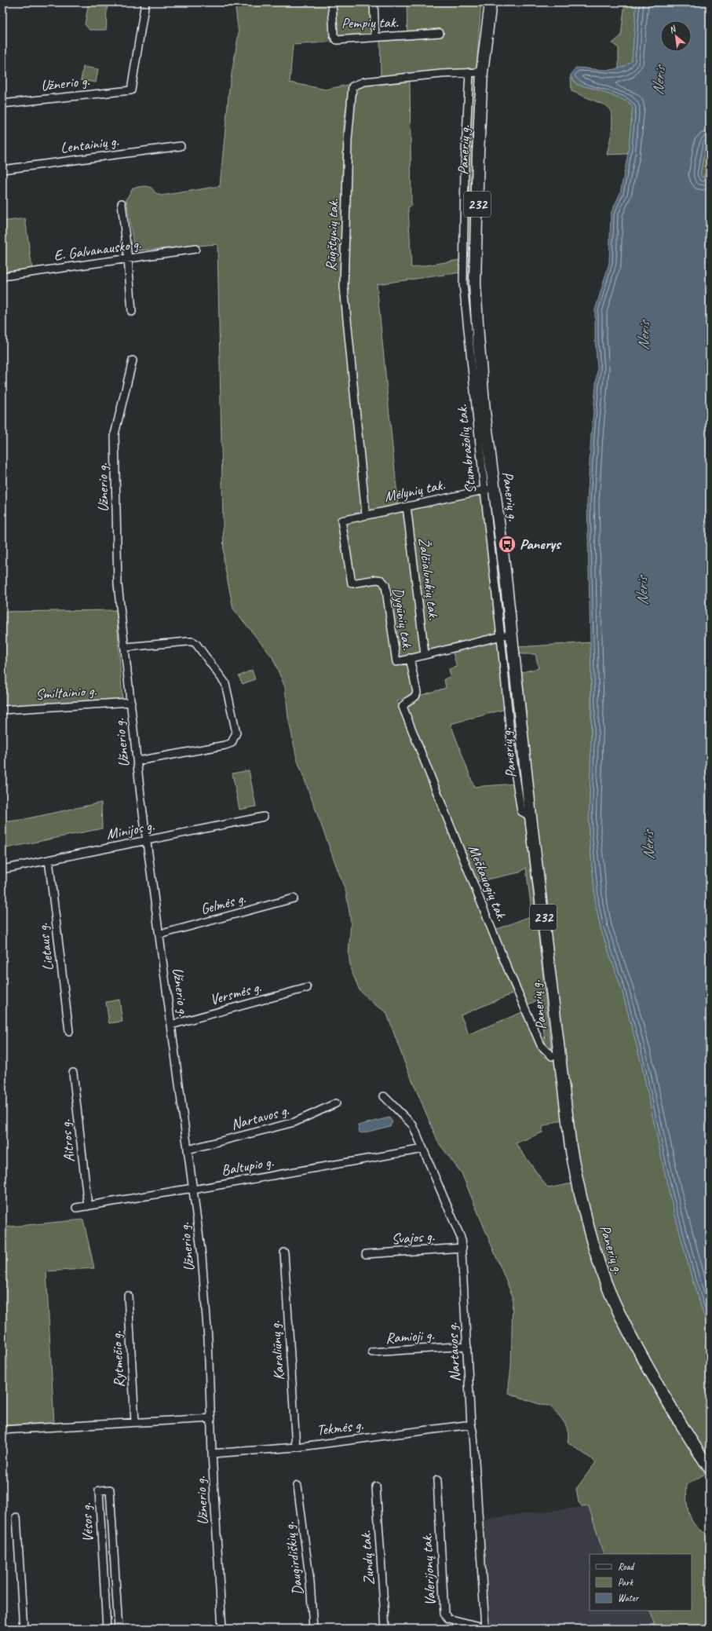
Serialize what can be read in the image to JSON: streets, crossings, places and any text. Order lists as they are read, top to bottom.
{
  "streets": {
    "main road": ["Panerių g.", "232"],
    "street": [
      "Pempių tak.",
      "Užnerio g.",
      "Lentainių g.",
      "Rūgštynių tak.",
      "E. Galvanausko g.",
      "Stumbražolių tak.",
      "Mėlynių tak.",
      "Žalčialunkių tak.",
      "Dygūnių tak.",
      "Smiltainio g.",
      "Minijos g.",
      "Meškauogių tak.",
      "Gelmės g.",
      "Lietaus g.",
      "Versmės g.",
      "Nartavos g.",
      "Aitros g.",
      "Baltupio g.",
      "Svajos g.",
      "Ramioji g.",
      "Karaliūnų g.",
      "Rytmečio g.",
      "Tekmės g.",
      "Vėsos g.",
      "Zundų tak.",
      "Daugirdiškių g.",
      "Valerijonų tak."
    ]
  },
  "crossings": [
    ["Užnerio g.", "Smiltainio g."],
    ["Užnerio g.", "Minijos g."],
    ["Užnerio g.", "Gelmės g."],
    ["Užnerio g.", "Versmės g."],
    ["Užnerio g.", "Nartavos g."],
    ["Užnerio g.", "Baltupio g."],
    ["Užnerio g.", "Tekmės g."],
    ["Panerių g.", "Rūgštynių tak."],
    ["Panerių g.", "Stumbražolių tak."],
    ["Panerių g.", "Mėlynių tak."],
    ["Panerių g.", "Meškauogių tak."],
    ["Rūgštynių tak.", "Stumbražolių tak."],
    ["Rūgštynių tak.", "Mėlynių tak."],
    ["Stumbražolių tak.", "Mėlynių tak."],
    ["Mėlynių tak.", "Žalčialunkių tak."],
    ["Mėlynių tak.", "Dygūnių tak."],
    ["Dygūnių tak.", "Meškauogių tak."],
    ["Minijos g.", "Lietaus g."],
    ["Nartavos g.", "Baltupio g."],
    ["Nartavos g.", "Svajos g."],
    ["Nartavos g.", "Ramioji g."],
    ["Nartavos g.", "Tekmės g."],
    ["Nartavos g.", "Valerijonų tak."],
    ["Aitros g.", "Baltupio g."],
    ["Karaliūnų g.", "Tekmės g."]
  ],
  "water": ["Neris"],
  "places": {
    "bus stop": ["Panerys"]
  },
  "legend": ["Road", "Park", "Water"],
  "north": "top left"
}
